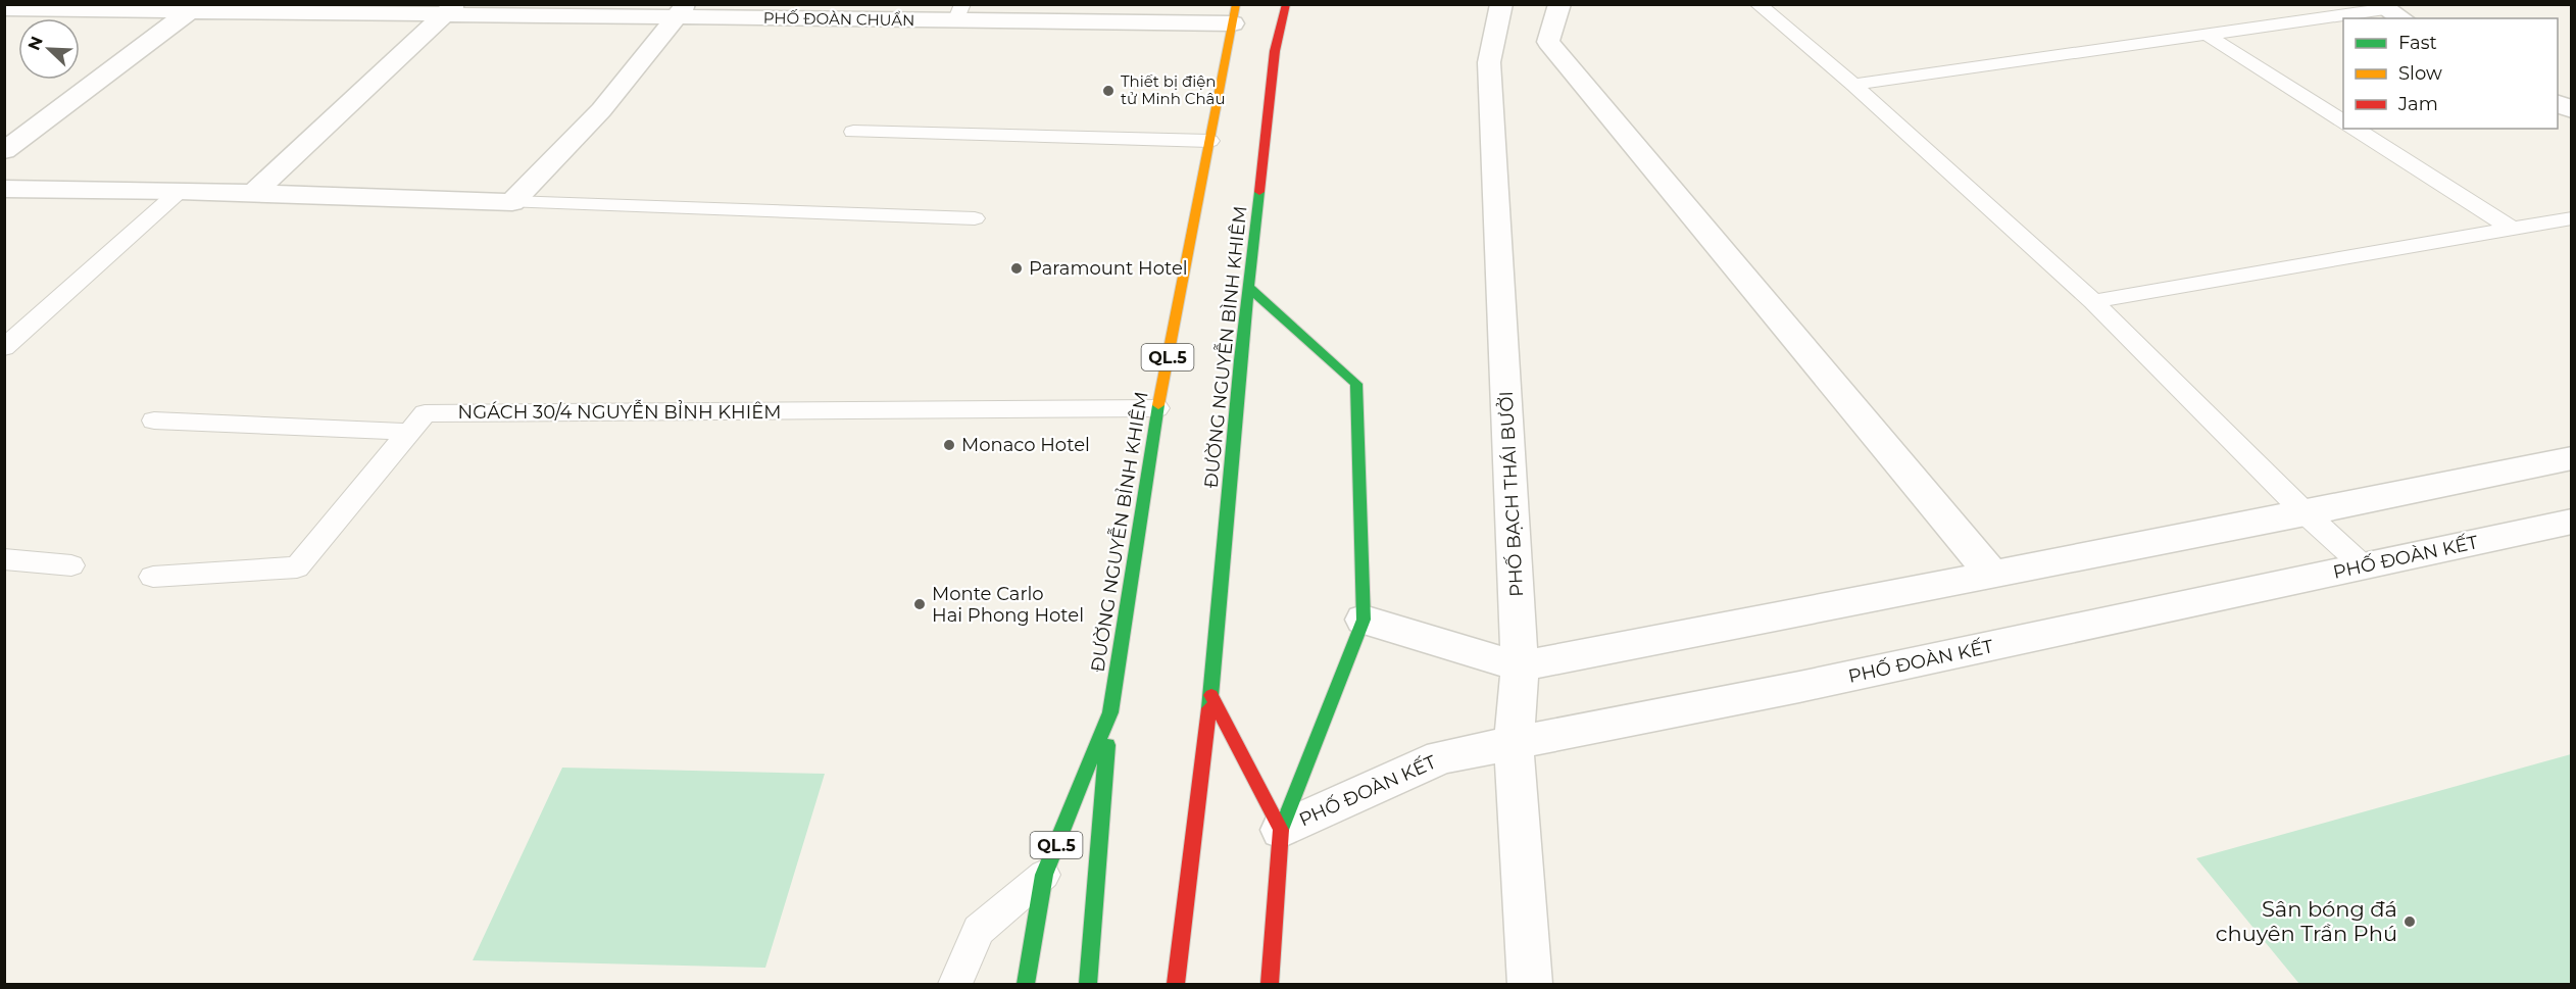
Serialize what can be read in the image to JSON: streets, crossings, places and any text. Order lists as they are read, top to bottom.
{
  "streets": {
    "highway": ["ĐƯỜNG NGUYỄN BÌNH KHIÊM", "QL.5", "ĐƯỜNG NGUYỄN BỈNH KHIÊM"],
    "street": ["PHỐ ĐOÀN CHUẨN", "PHỐ BẠCH THÁI BƯỞI", "PHỐ ĐOÀN KẾT"],
    "lane": ["NGÁCH 30/4 NGUYỄN BỈNH KHIÊM"]
  },
  "crossings": [
    ["PHỐ ĐOÀN CHUẨN", "ĐƯỜNG NGUYỄN BỈNH KHIÊM"],
    ["QL.5", "ĐƯỜNG NGUYỄN BỈNH KHIÊM"],
    ["NGÁCH 30/4 NGUYỄN BỈNH KHIÊM", "ĐƯỜNG NGUYỄN BỈNH KHIÊM"],
    ["PHỐ BẠCH THÁI BƯỞI", "PHỐ ĐOÀN KẾT"]
  ],
  "places": [
    "Thiết bị điện tử Minh Châu",
    "Paramount Hotel",
    "Monaco Hotel",
    "Monte Carlo Hai Phong Hotel",
    "Sân bóng đá chuyên Trần Phú"
  ],
  "legend": ["Fast", "Slow", "Jam"],
  "north": "top left"
}
